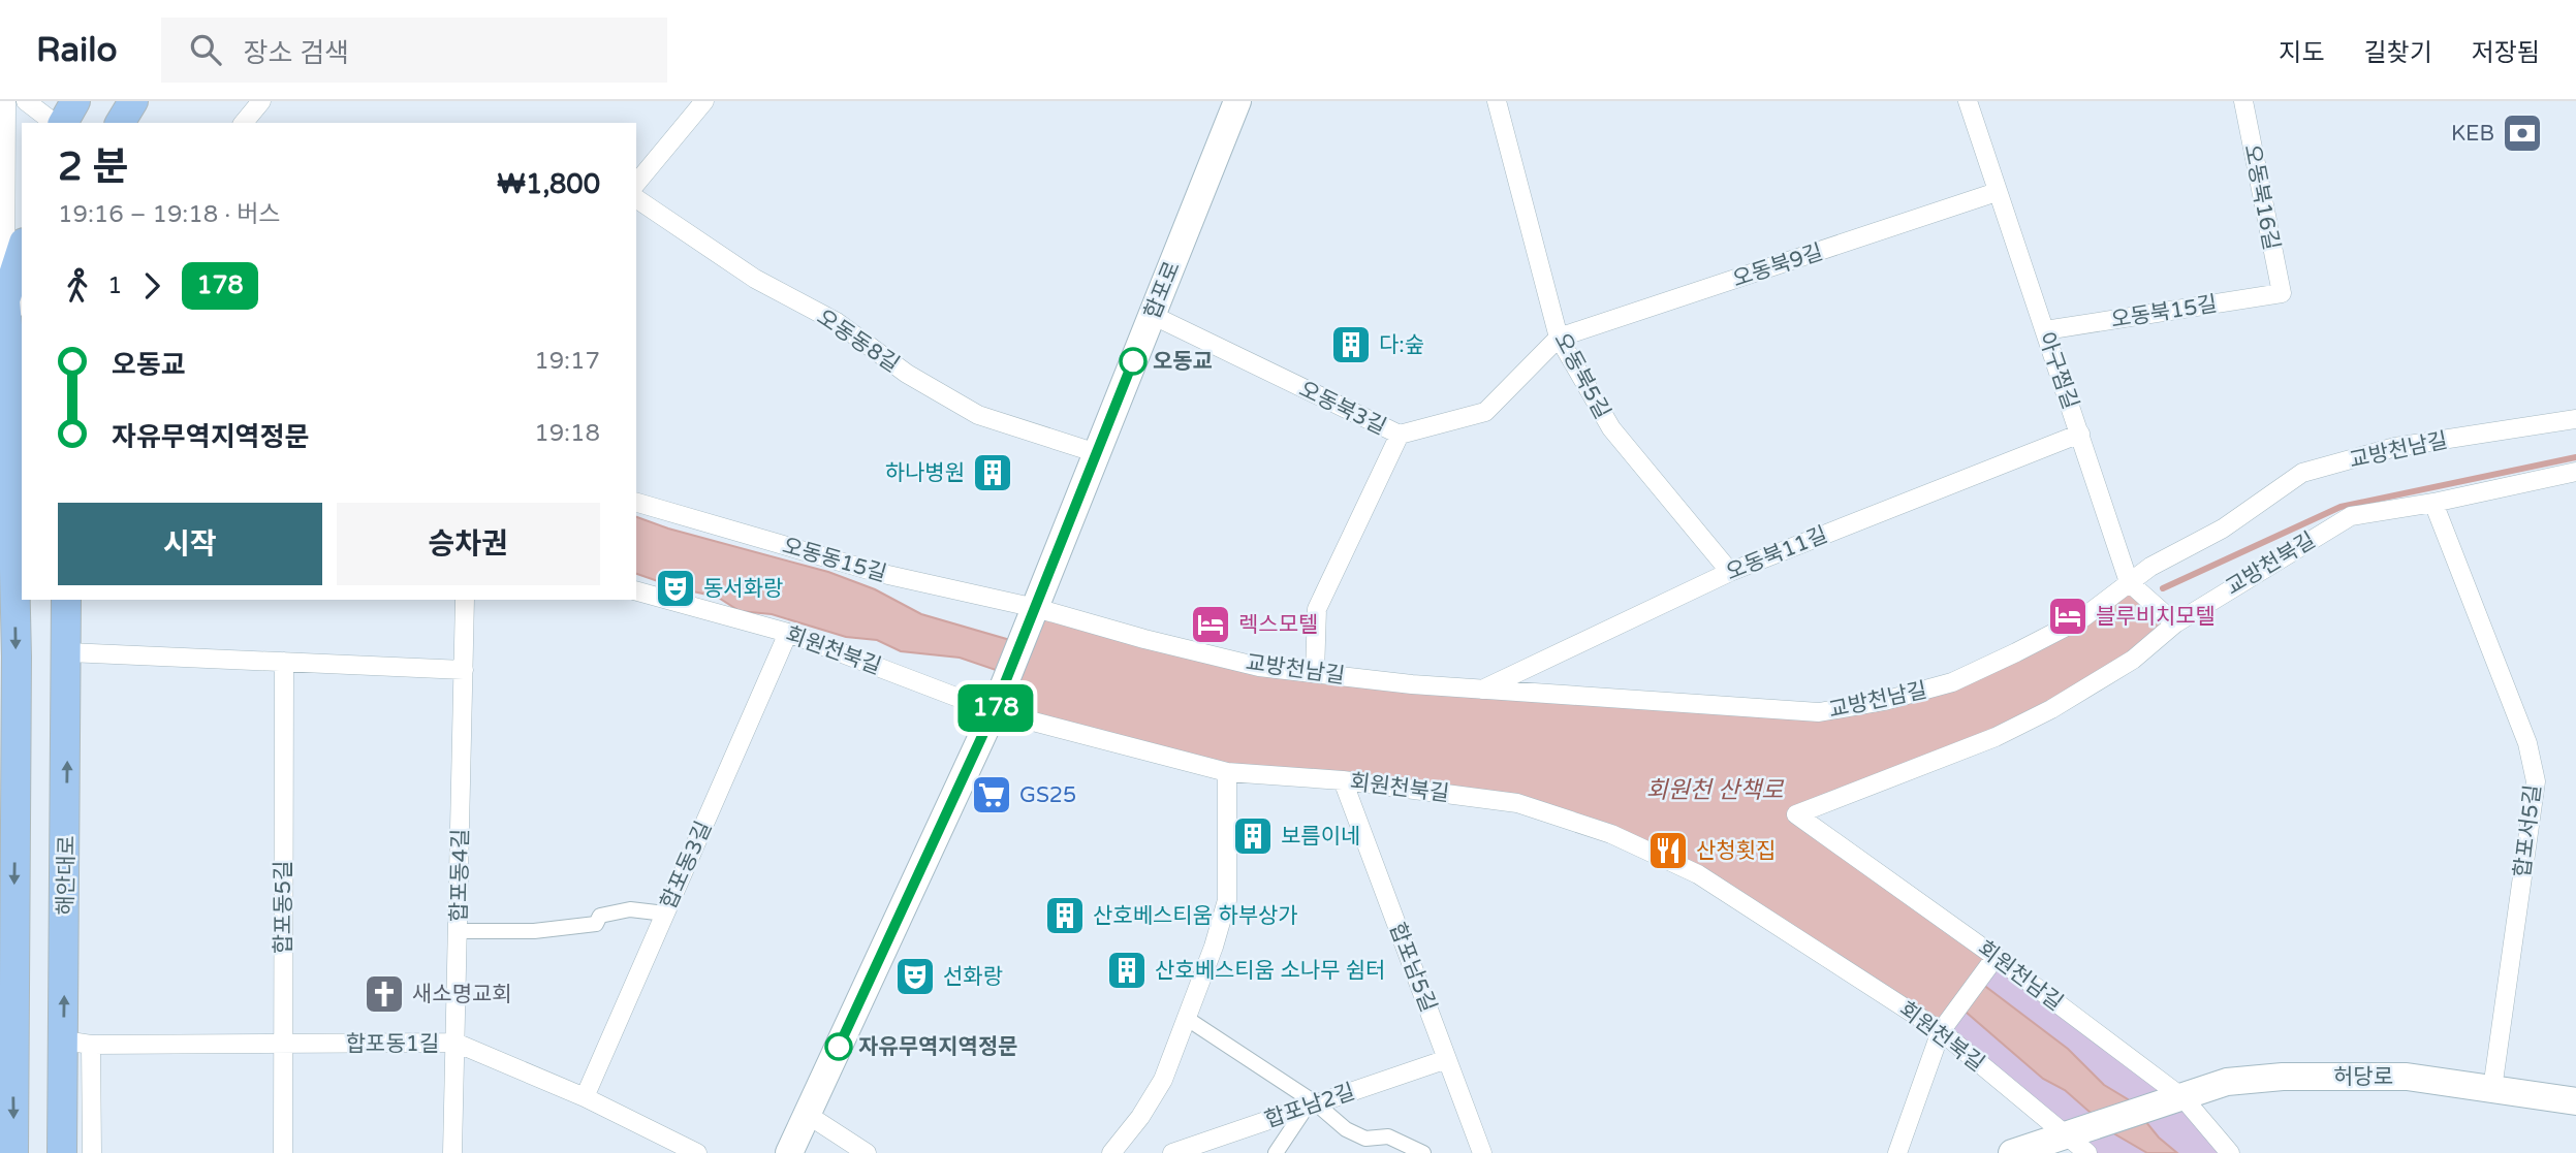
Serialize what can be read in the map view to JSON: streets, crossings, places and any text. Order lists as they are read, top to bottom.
{
  "streets": {
    "main road": ["합포로", "해안대로", "허당로"],
    "street": [
      "오동북16길",
      "오동북9길",
      "오동북15길",
      "오동동8길",
      "아구찜길",
      "오동북5길",
      "오동북3길",
      "교방천남길",
      "오동북11길",
      "오동동15길",
      "교방천북길",
      "회원천북길",
      "합포서5길",
      "합포동3길",
      "합포동4길",
      "합포동5길",
      "합포남5길",
      "회원천남길",
      "합포동1길",
      "합포남2길"
    ]
  },
  "crossings": [
    ["오동북16길", "오동북15길"],
    ["오동북9길", "아구찜길"],
    ["오동북9길", "오동북5길"],
    ["오동북9길", "오동북3길"],
    ["합포로", "오동동8길"],
    ["합포로", "오동북3길"],
    ["합포로", "교방천남길"],
    ["합포로", "오동동15길"],
    ["합포로", "회원천북길"],
    ["오동북15길", "아구찜길"],
    ["아구찜길", "교방천남길"],
    ["아구찜길", "오동북11길"],
    ["오동북5길", "오동북3길"],
    ["오동북5길", "오동북11길"],
    ["교방천남길", "오동북11길"],
    ["교방천남길", "오동동15길"],
    ["교방천북길", "합포서5길"],
    ["교방천북길", "회원천남길"],
    ["회원천북길", "합포동3길"],
    ["회원천북길", "합포남5길"],
    ["회원천북길", "허당로"],
    ["합포서5길", "허당로"],
    ["합포동3길", "합포동1길"],
    ["해안대로", "합포동1길"],
    ["합포동4길", "합포동1길"],
    ["합포동5길", "합포동1길"],
    ["합포남5길", "합포남2길"],
    ["회원천남길", "허당로"]
  ],
  "water": ["회원천 산책로"],
  "places": {
    "bank": ["KEB"],
    "building": [
      "다:숲",
      "하나병원",
      "보름이네",
      "산호베스티움 하부상가",
      "산호베스티움 소나무 쉼터"
    ],
    "other": ["오동교", "자유무역지역정문"],
    "theatre": ["동서화랑", "선화랑"],
    "hotel": ["블루비치모텔", "렉스모텔"],
    "supermarket": ["GS25"],
    "restaurant": ["산청횟집"],
    "church": ["새소명교회"]
  },
  "lines": ["bus line 178"],
  "page": {
    "header": "Railo",
    "search": "장소 검색",
    "nav": ["지도", "길찾기", "저장됨"],
    "on_map": "178",
    "heading": ["2 분", "19:16 – 19:18 · 버스", "₩1,800"],
    "legs": ["1", "178"],
    "list": [
      {
        "name": "오동교",
        "value": "19:17"
      },
      {
        "name": "자유무역지역정문",
        "value": "19:18"
      }
    ],
    "buttons": ["시작", "승차권"]
  }
}
